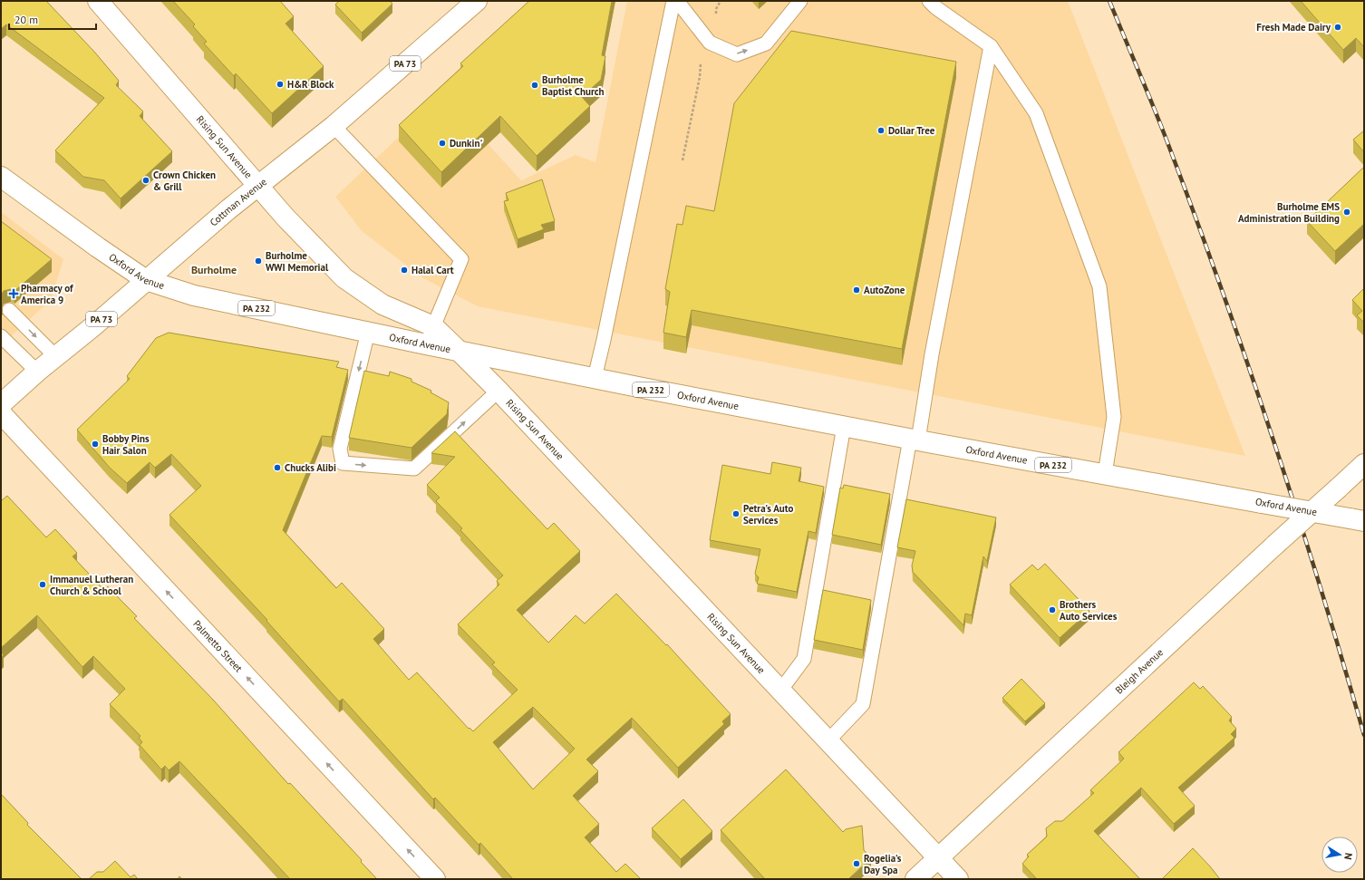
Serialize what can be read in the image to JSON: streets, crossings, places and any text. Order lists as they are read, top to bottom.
{
  "streets": {
    "main road": [
      "PA 73",
      "Rising Sun Avenue",
      "Cottman Avenue",
      "Oxford Avenue",
      "PA 232",
      "Palmetto Street",
      "Bleigh Avenue"
    ]
  },
  "crossings": [
    ["Rising Sun Avenue", "Cottman Avenue"],
    ["Rising Sun Avenue", "Oxford Avenue"],
    ["Rising Sun Avenue", "Bleigh Avenue"],
    ["Cottman Avenue", "Oxford Avenue"],
    ["Oxford Avenue", "Bleigh Avenue"]
  ],
  "one_way": ["Palmetto Street"],
  "districts": ["Burholme"],
  "places": {
    "other": [
      "Fresh Made Dairy",
      "H&R Block",
      "Burholme Baptist Church",
      "Dollar Tree",
      "Dunkin'",
      "Crown Chicken & Grill",
      "Burholme EMS Administration Building",
      "Burholme WWI Memorial",
      "Halal Cart",
      "AutoZone",
      "Bobby Pins Hair Salon",
      "Chucks Alibi",
      "Petra's Auto Services",
      "Immanuel Lutheran Church & School",
      "Brothers Auto Services",
      "Rogelia's Day Spa"
    ],
    "health": ["Pharmacy of America 9"]
  },
  "scale_bar": "20 m",
  "north": "right"
}
